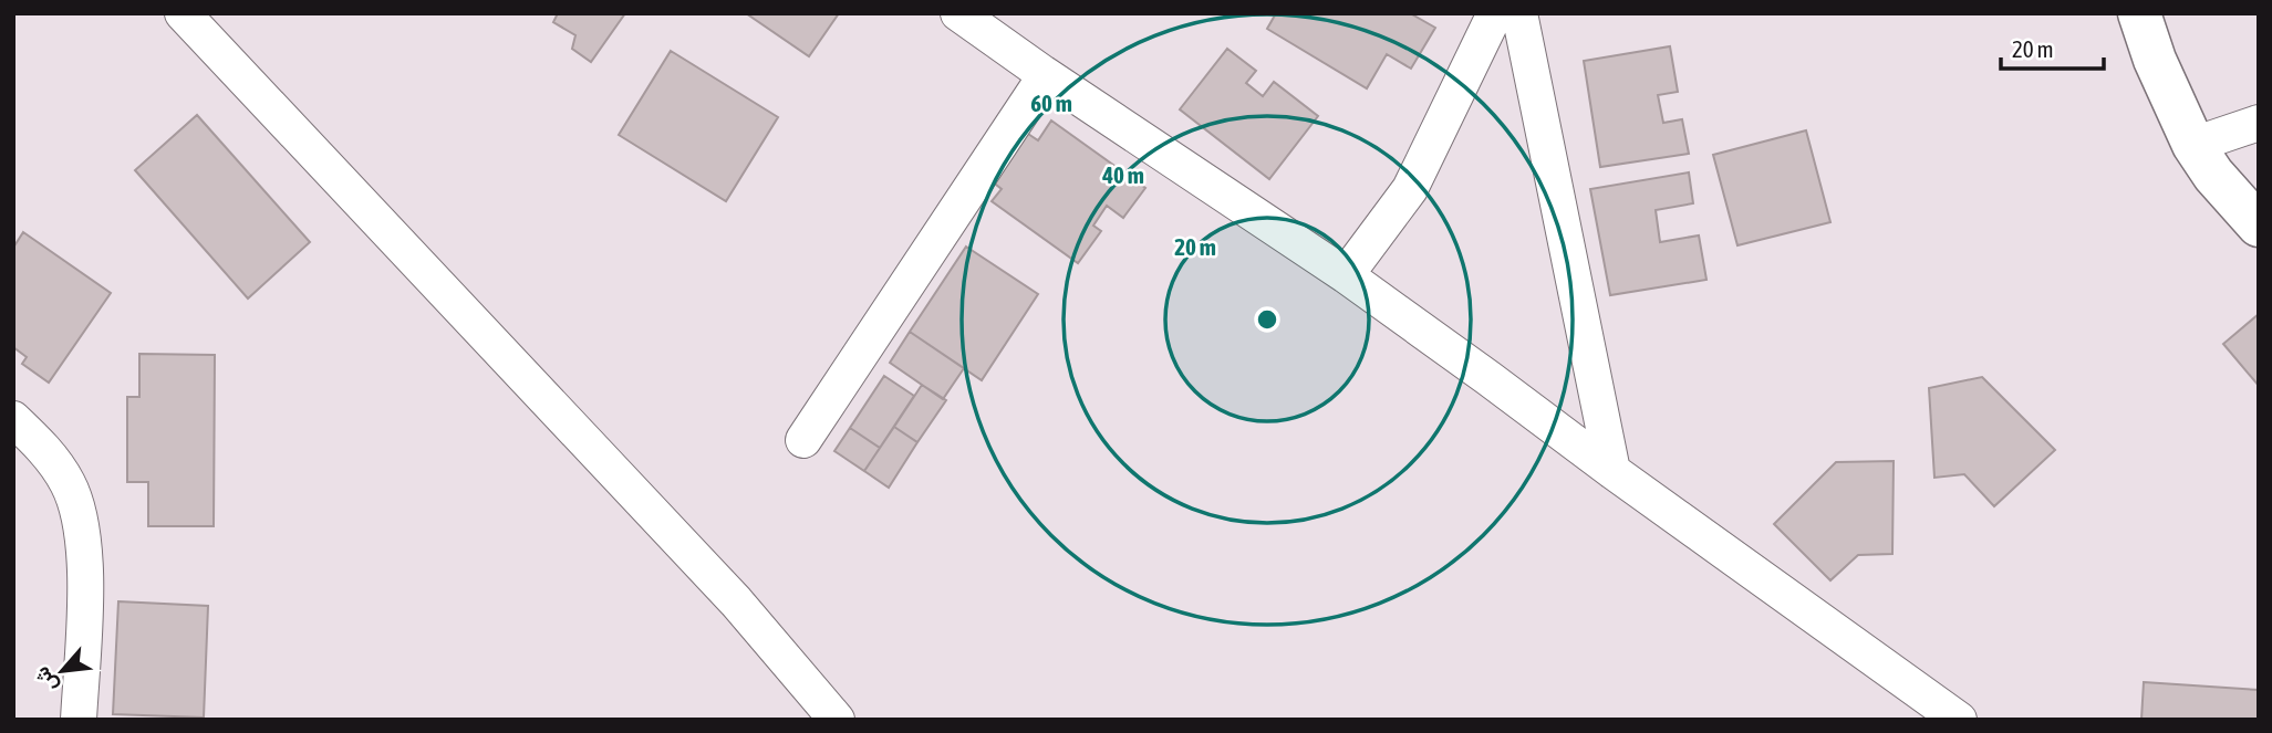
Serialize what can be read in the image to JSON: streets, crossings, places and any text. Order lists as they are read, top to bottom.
{
  "scale_bar": "20 m",
  "north": "bottom left",
  "rings": ["60 m", "40 m", "20 m"]
}
